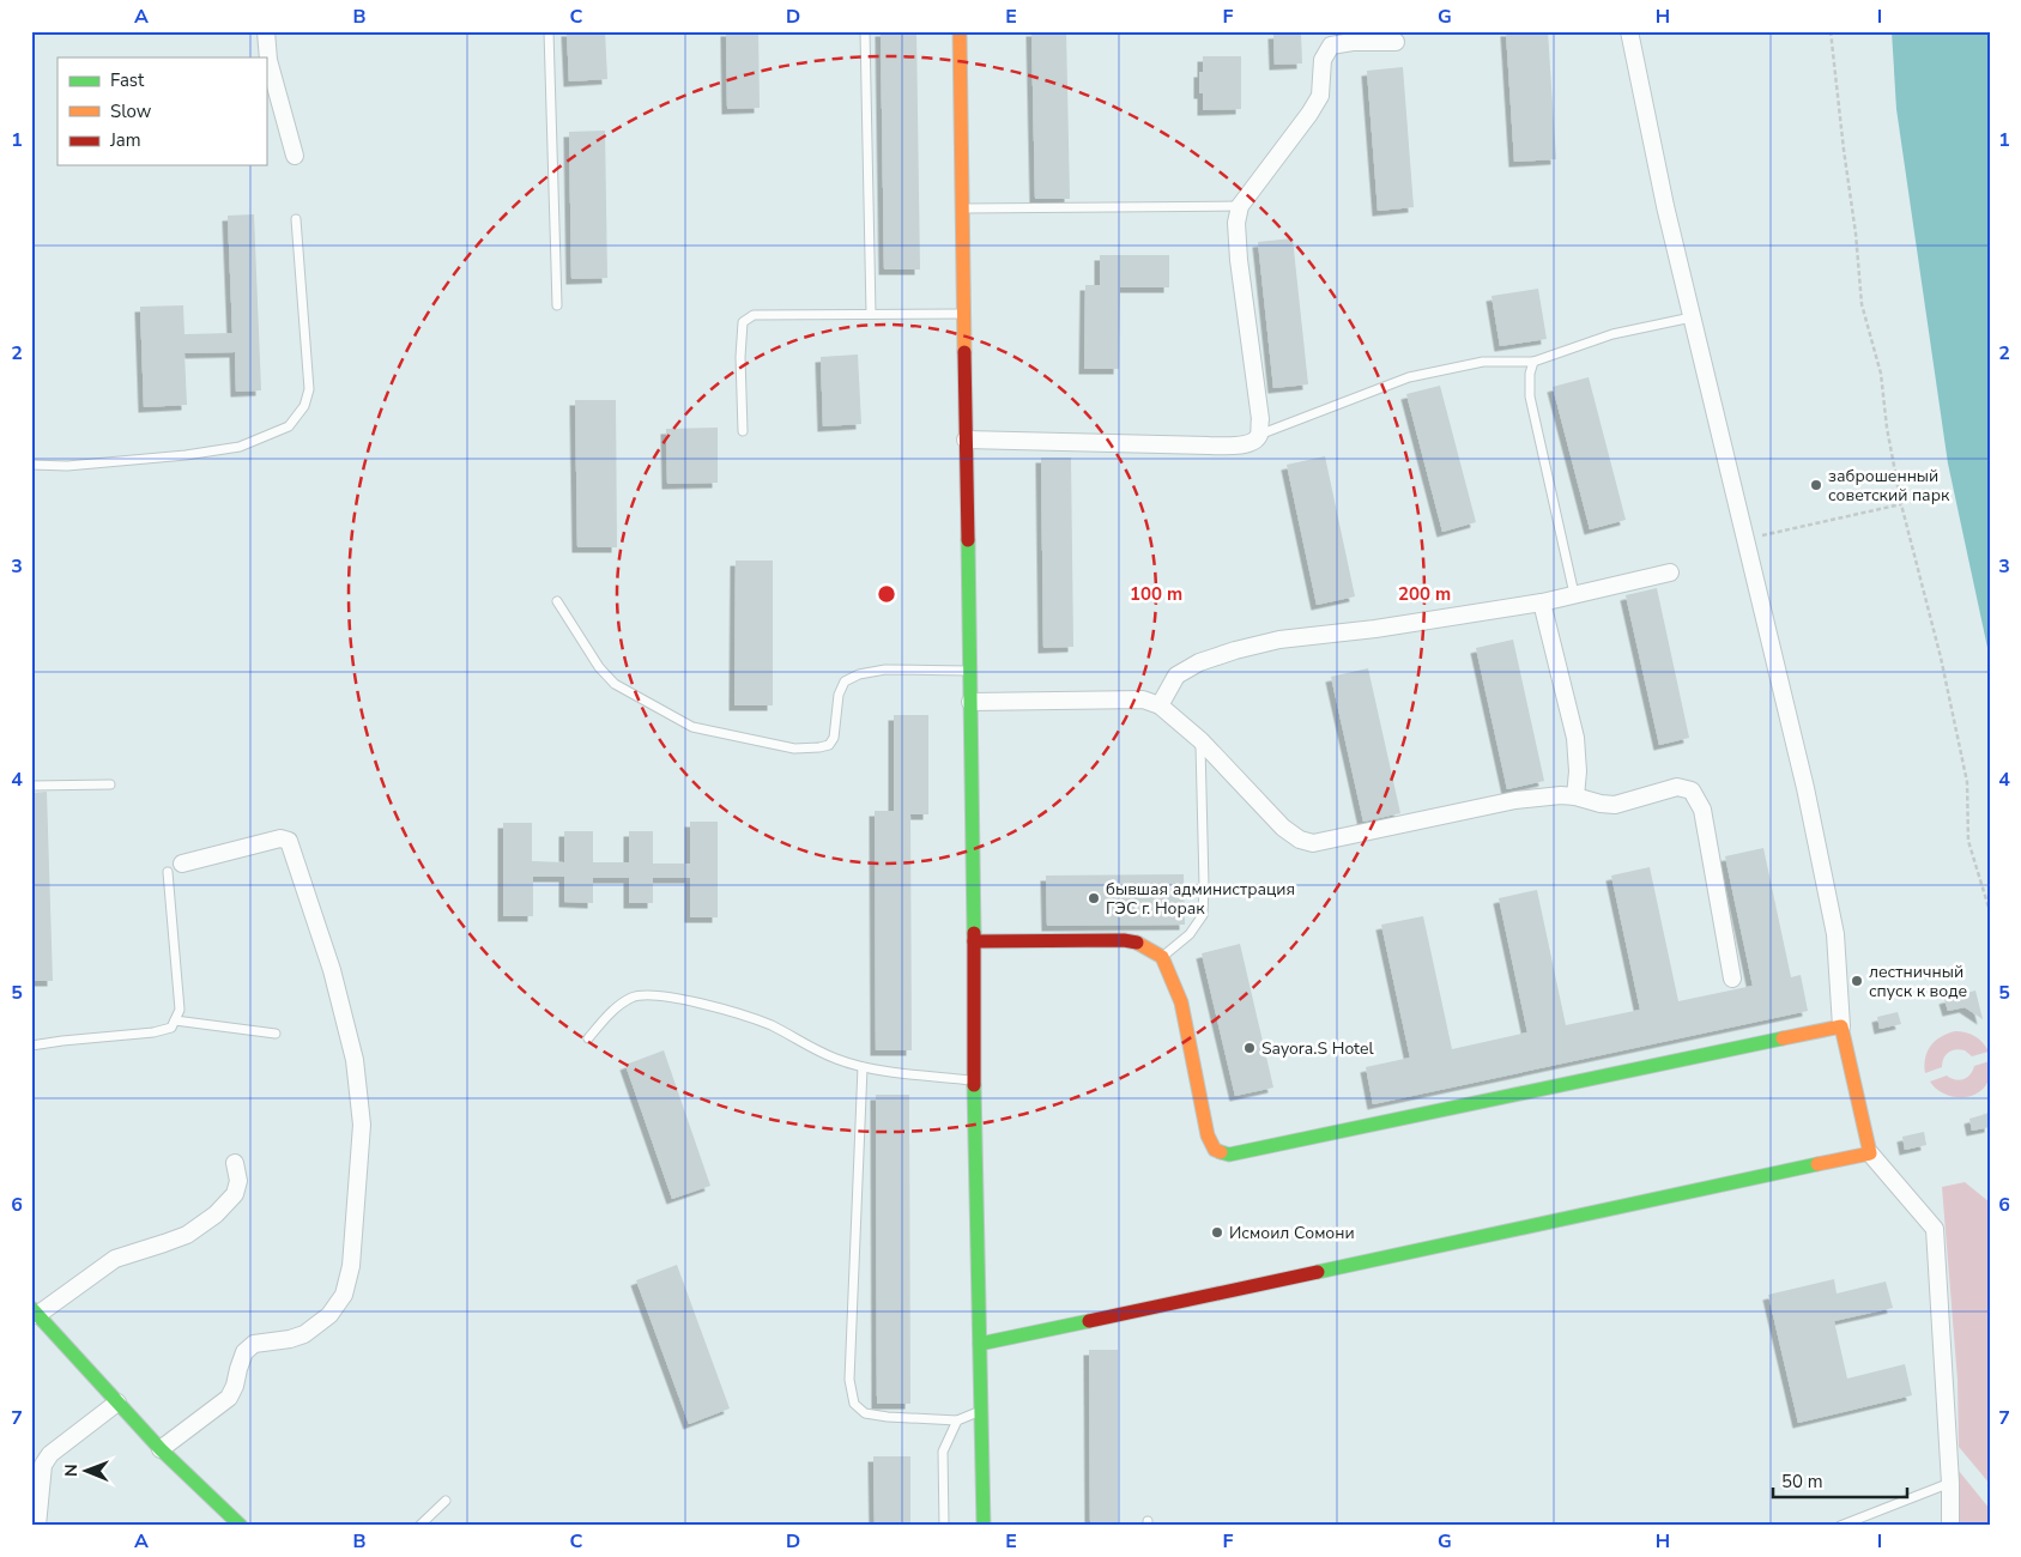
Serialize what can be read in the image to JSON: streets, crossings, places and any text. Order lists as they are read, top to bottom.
{
  "places": [
    "заброшенный советский парк",
    "бывшая администрация ГЭС г. Норак",
    "лестничный спуск к воде",
    "Sayora.S Hotel",
    "Исмоил Сомони"
  ],
  "legend": ["Fast", "Slow", "Jam"],
  "scale_bar": "50 m",
  "north": "left",
  "grid": {
    "columns": [
      "A",
      "B",
      "C",
      "D",
      "E",
      "F",
      "G",
      "H",
      "I"
    ],
    "rows": [
      "1",
      "2",
      "3",
      "4",
      "5",
      "6",
      "7"
    ]
  },
  "rings": ["100 m", "200 m"]
}
